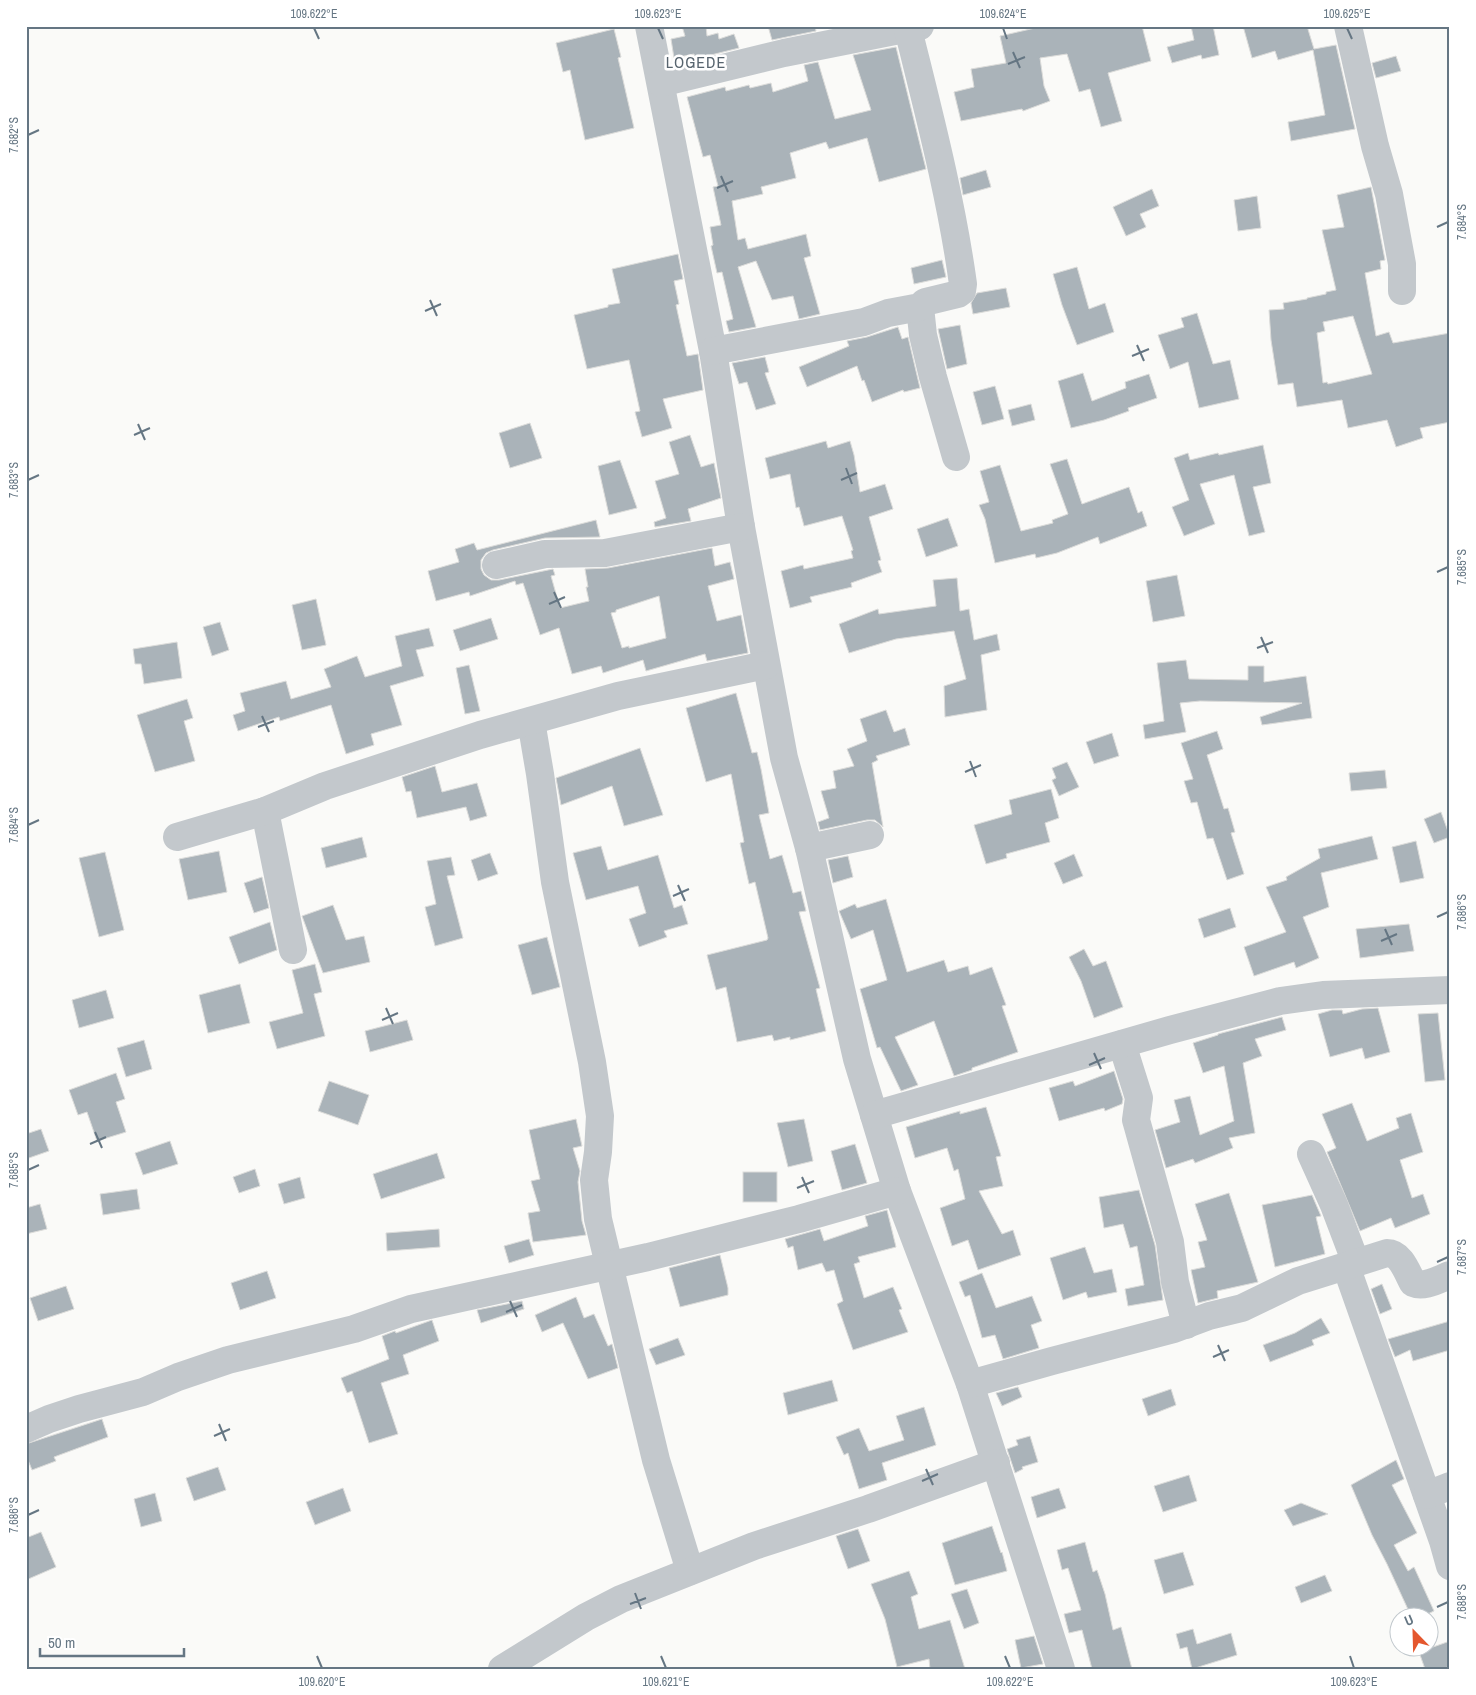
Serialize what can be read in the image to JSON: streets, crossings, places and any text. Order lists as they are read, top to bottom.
{
  "districts": ["LOGEDE"],
  "scale_bar": "50 m",
  "north": "top left",
  "coordinates": [
    "109.622°E",
    "109.623°E",
    "109.624°E",
    "109.625°E",
    "7.682°S",
    "7.684°S",
    "7.683°S",
    "7.685°S",
    "7.686°S",
    "7.687°S",
    "7.688°S",
    "109.620°E",
    "109.621°E"
  ]
}
